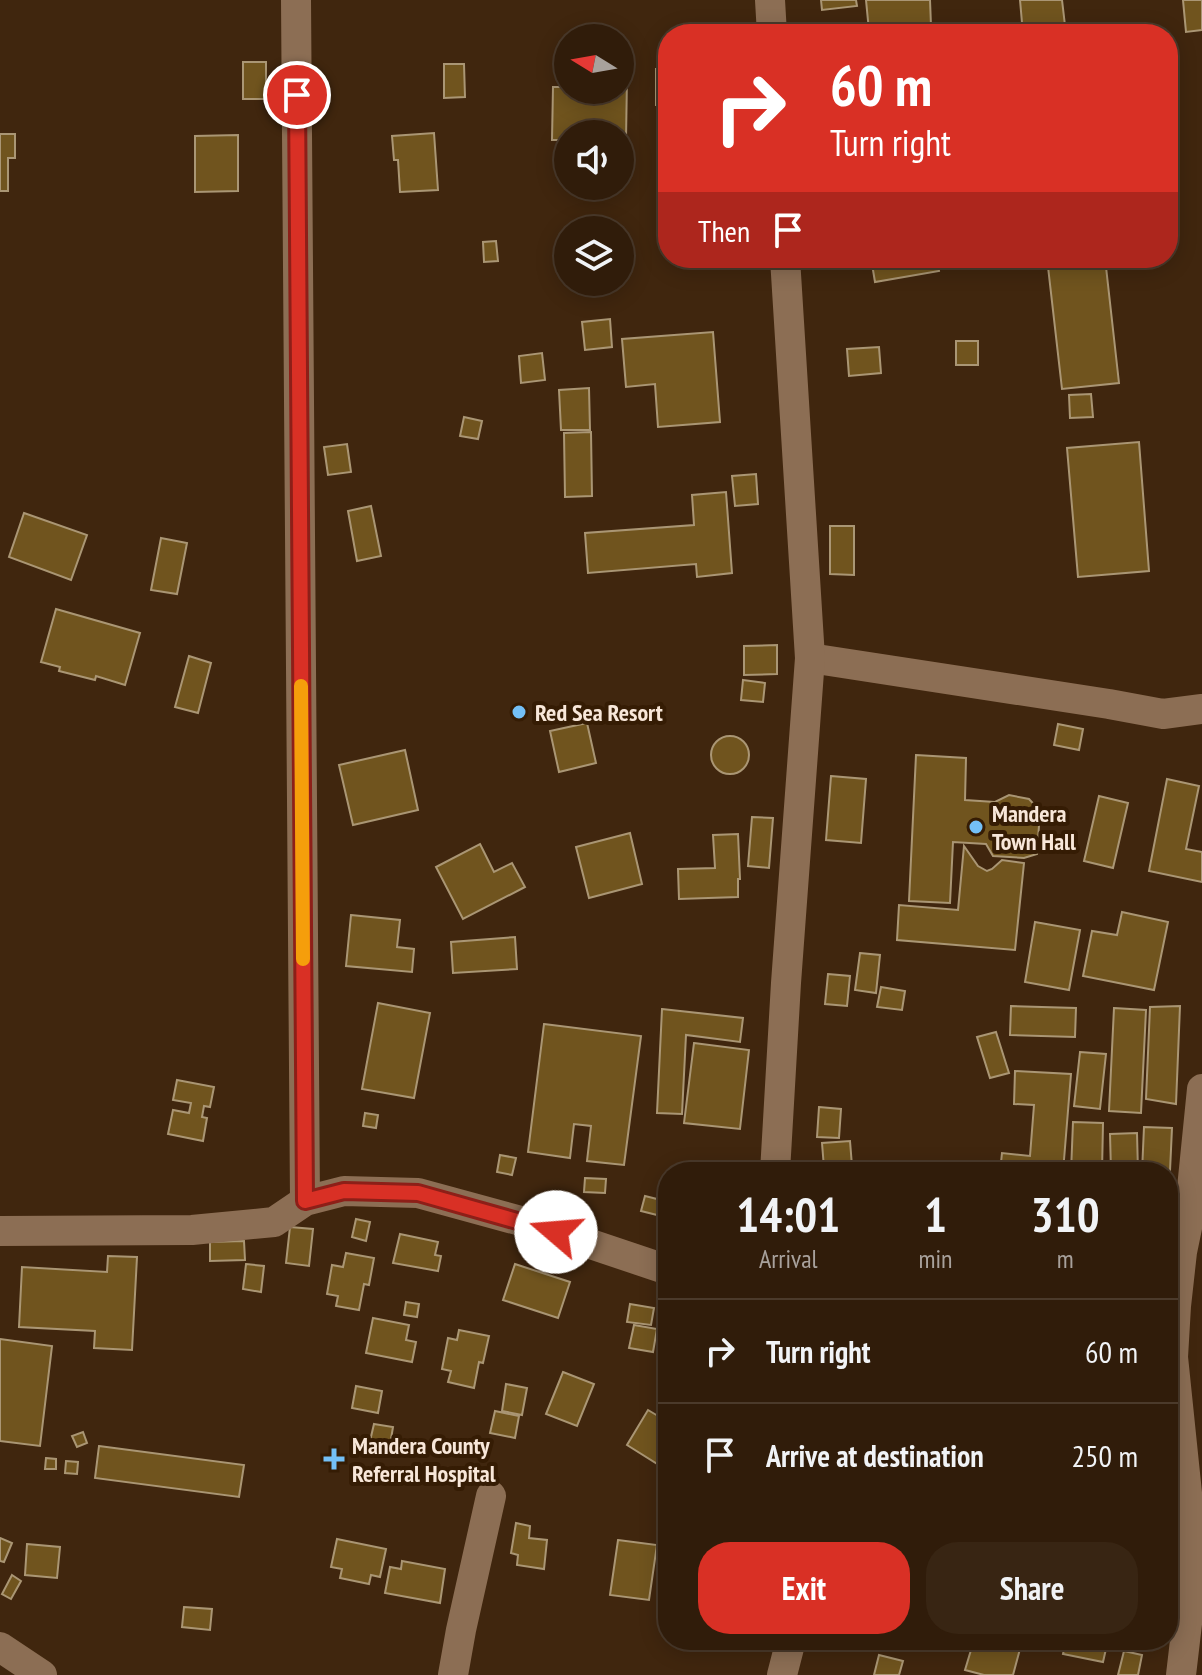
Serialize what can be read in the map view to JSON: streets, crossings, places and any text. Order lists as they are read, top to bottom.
{
  "places": {
    "other": ["Red Sea Resort", "Mandera Town Hall"],
    "health": ["Mandera County Referral Hospital"]
  },
  "north": "left",
  "page": {
    "turn": ["60 m", "Turn right"],
    "then": "Then",
    "eta": [
      "14:01",
      "Arrival",
      "1",
      "min",
      "310",
      "m"
    ],
    "list": [
      {
        "name": "Turn right",
        "value": "60 m"
      },
      {
        "name": "Arrive at destination",
        "value": "250 m"
      }
    ],
    "buttons": ["Exit", "Share"]
  }
}
